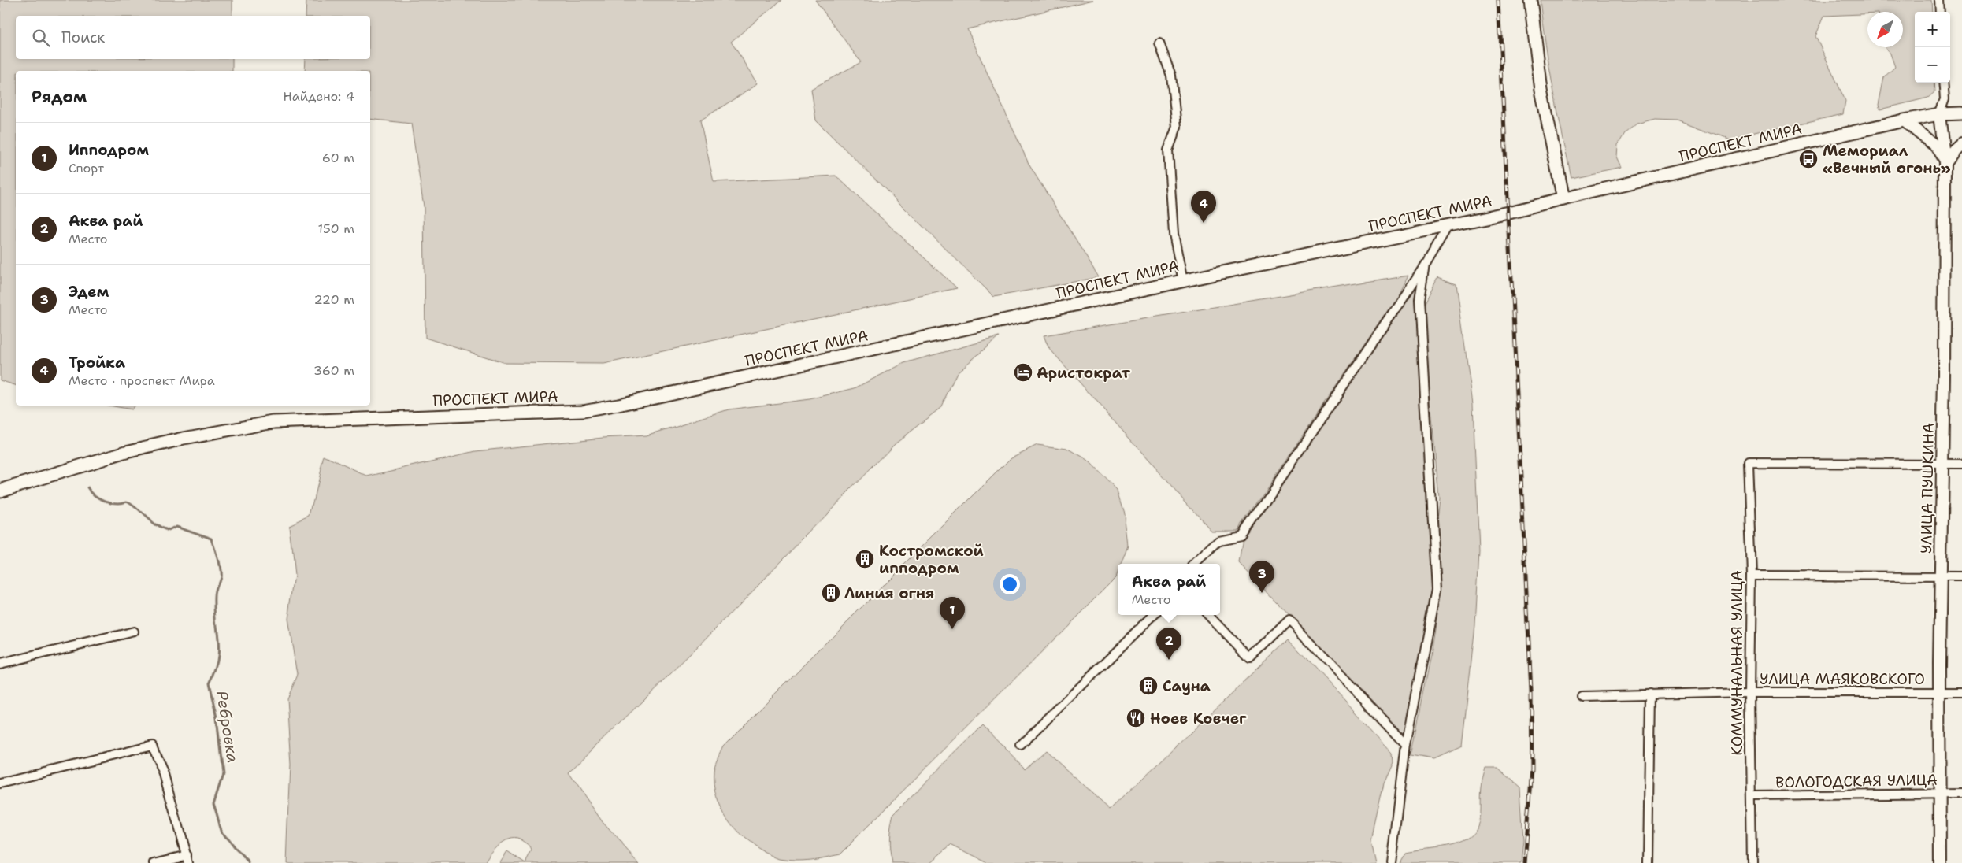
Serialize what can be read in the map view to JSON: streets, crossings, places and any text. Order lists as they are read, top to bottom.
{
  "streets": {
    "main road": ["ПРОСПЕКТ МИРА"],
    "street": [
      "УЛИЦА ПУШКИНА",
      "КОММУНАЛЬНАЯ УЛИЦА",
      "УЛИЦА МАЯКОВСКОГО",
      "ВОЛОГОДСКАЯ УЛИЦА"
    ]
  },
  "crossings": [
    ["ПРОСПЕКТ МИРА", "УЛИЦА ПУШКИНА"],
    ["УЛИЦА ПУШКИНА", "КОММУНАЛЬНАЯ УЛИЦА"],
    ["УЛИЦА ПУШКИНА", "УЛИЦА МАЯКОВСКОГО"],
    ["УЛИЦА ПУШКИНА", "ВОЛОГОДСКАЯ УЛИЦА"],
    ["КОММУНАЛЬНАЯ УЛИЦА", "УЛИЦА МАЯКОВСКОГО"],
    ["КОММУНАЛЬНАЯ УЛИЦА", "ВОЛОГОДСКАЯ УЛИЦА"]
  ],
  "water": ["Ребровка"],
  "places": {
    "bus stop": ["Мемориал «Вечный огонь»"],
    "hotel": ["Аристократ"],
    "building": ["Костромской ипподром", "Линия огня", "Сауна"],
    "restaurant": ["Ноев Ковчег"]
  },
  "north": "bottom left",
  "page": {
    "map_buttons": ["+", "−"],
    "search": "Поиск",
    "heading": ["Рядом", "Найдено: 4"],
    "list": [
      {
        "mark": "1",
        "name": "Ипподром",
        "note": "Спорт",
        "value": "60 m"
      },
      {
        "mark": "2",
        "name": "Аква рай",
        "note": "Место",
        "value": "150 m"
      },
      {
        "mark": "3",
        "name": "Эдем",
        "note": "Место",
        "value": "220 m"
      },
      {
        "mark": "4",
        "name": "Тройка",
        "note": "Место · проспект Мира",
        "value": "360 m"
      }
    ],
    "pins": [
      "4",
      "3",
      "1",
      "2"
    ],
    "popup": ["Аква рай", "Место"]
  }
}
